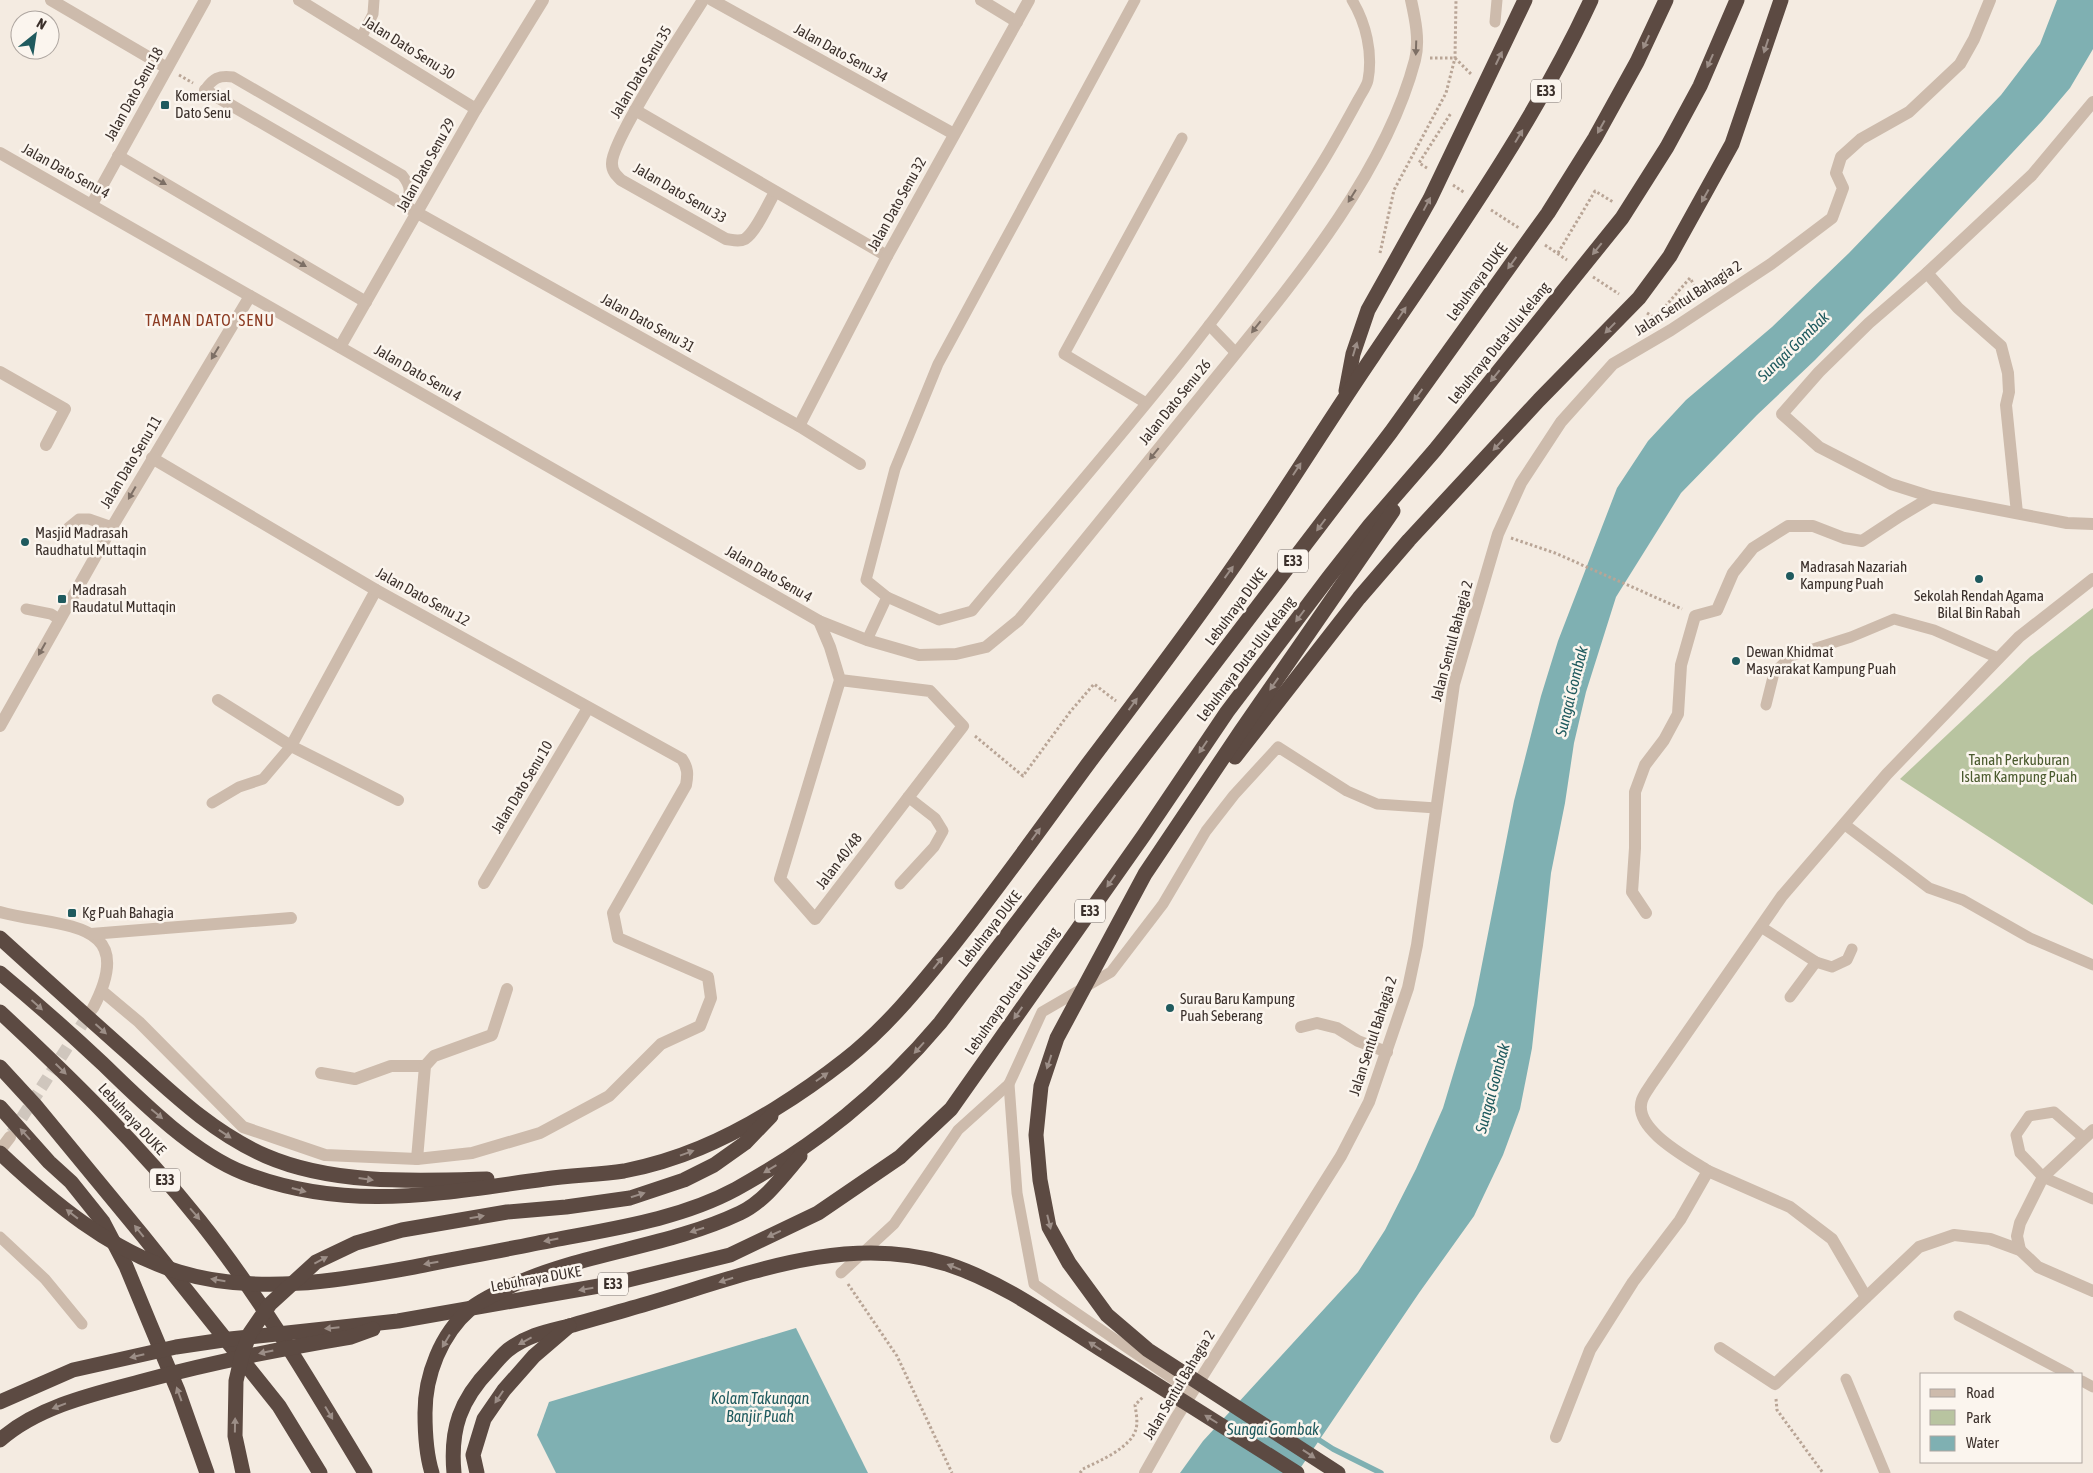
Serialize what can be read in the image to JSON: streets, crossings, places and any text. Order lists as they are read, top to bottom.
{
  "streets": {
    "highway": ["E33", "Lebuhraya DUKE", "Lebuhraya Duta-Ulu Kelang"],
    "street": [
      "Jalan Dato Senu 30",
      "Jalan Dato Senu 34",
      "Jalan Dato Senu 35",
      "Jalan Dato Senu 18",
      "Jalan Dato Senu 29",
      "Jalan Dato Senu 4",
      "Jalan Dato Senu 33",
      "Jalan Dato Senu 32",
      "Jalan Sentul Bahagia 2",
      "Jalan Dato Senu 31",
      "Jalan Dato Senu 26",
      "Jalan Dato Senu 11",
      "Jalan Dato Senu 12",
      "Jalan Dato Senu 10",
      "Jalan 40/48"
    ]
  },
  "crossings": [
    ["Jalan Dato Senu 30", "Jalan Dato Senu 29"],
    ["Jalan Dato Senu 34", "Jalan Dato Senu 32"],
    ["Jalan Dato Senu 35", "Jalan Dato Senu 33"],
    ["Jalan Dato Senu 18", "Jalan Dato Senu 4"],
    ["Jalan Dato Senu 29", "Jalan Dato Senu 4"],
    ["Jalan Dato Senu 29", "Jalan Dato Senu 31"],
    ["Jalan Dato Senu 4", "Jalan Dato Senu 26"],
    ["Jalan Dato Senu 4", "Jalan Dato Senu 11"],
    ["Jalan Dato Senu 32", "Jalan Dato Senu 31"],
    ["Lebuhraya DUKE", "Lebuhraya Duta-Ulu Kelang"],
    ["Jalan Dato Senu 11", "Jalan Dato Senu 12"],
    ["Jalan Dato Senu 12", "Jalan Dato Senu 10"]
  ],
  "one_way": ["Jalan Dato Senu 26", "Jalan Dato Senu 11"],
  "districts": ["TAMAN DATO' SENU"],
  "water": ["Sungai Gombak", "Kolam Takungan Banjir Puah"],
  "parks": ["Tanah Perkuburan Islam Kampung Puah"],
  "places": {
    "transit": ["Komersial Dato Senu", "Madrasah Raudatul Muttaqin", "Kg Puah Bahagia"],
    "other": [
      "Masjid Madrasah Raudhatul Muttaqin",
      "Madrasah Nazariah Kampung Puah",
      "Sekolah Rendah Agama Bilal Bin Rabah",
      "Dewan Khidmat Masyarakat Kampung Puah",
      "Surau Baru Kampung Puah Seberang"
    ]
  },
  "legend": ["Road", "Park", "Water"],
  "north": "top right"
}
